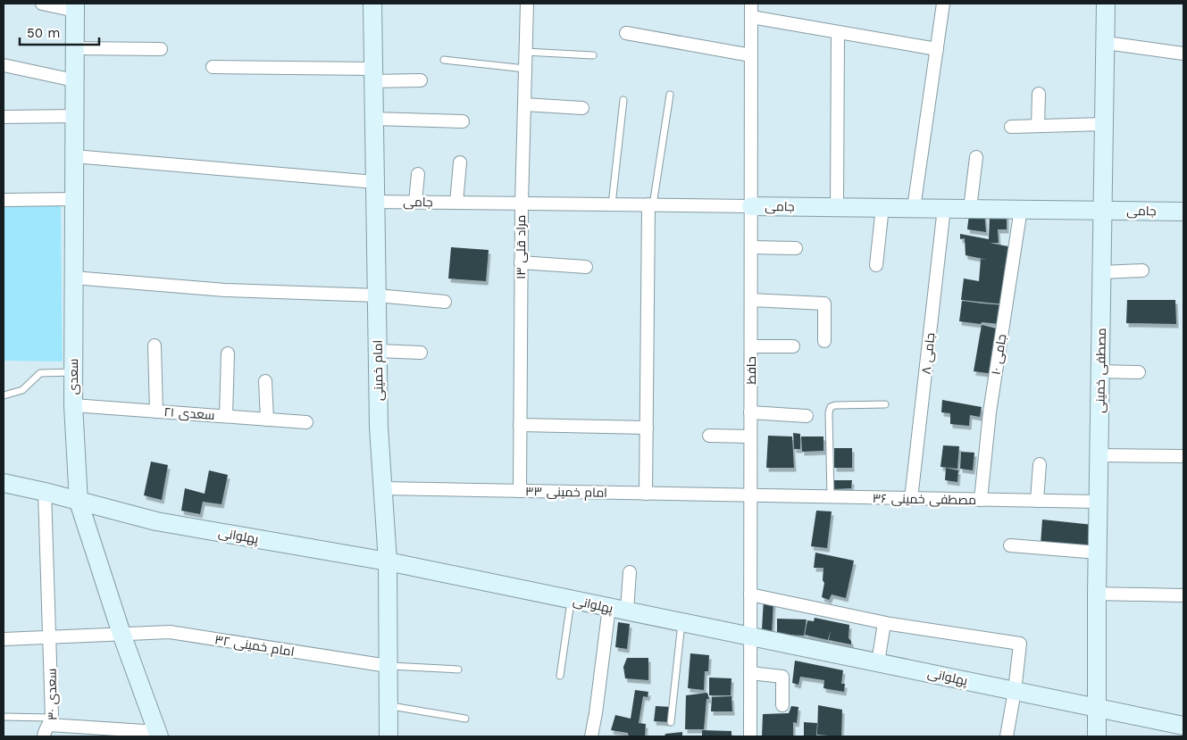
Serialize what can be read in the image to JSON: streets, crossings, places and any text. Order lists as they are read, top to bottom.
{
  "streets": {
    "main road": [
      "جامی",
      "امام خمینی",
      "مصطفی خمینی",
      "سعدی",
      "پهلوانی"
    ],
    "street": [
      "مراد قلی ۱۳",
      "جامی ۸",
      "جامی ۱۰",
      "حافظ",
      "سعدی ۲۱",
      "امام خمینی ۳۳",
      "مصطفی خمینی ۳۶",
      "امام خمینی ۳۲",
      "سعدی ۳۰"
    ]
  },
  "crossings": [
    ["جامی", "مراد قلی ۱۳"],
    ["جامی", "جامی ۸"],
    ["جامی", "جامی ۱۰"],
    ["جامی", "امام خمینی"],
    ["جامی", "حافظ"],
    ["جامی", "مصطفی خمینی"],
    ["مراد قلی ۱۳", "امام خمینی ۳۳"],
    ["جامی ۸", "مصطفی خمینی ۳۶"],
    ["جامی ۱۰", "مصطفی خمینی ۳۶"],
    ["امام خمینی", "امام خمینی ۳۳"],
    ["امام خمینی", "پهلوانی"],
    ["امام خمینی", "امام خمینی ۳۲"],
    ["حافظ", "امام خمینی ۳۳"],
    ["حافظ", "مصطفی خمینی ۳۶"],
    ["حافظ", "پهلوانی"],
    ["مصطفی خمینی", "مصطفی خمینی ۳۶"],
    ["مصطفی خمینی", "پهلوانی"],
    ["سعدی", "سعدی ۲۱"],
    ["سعدی", "پهلوانی"],
    ["سعدی", "امام خمینی ۳۲"],
    ["سعدی", "سعدی ۳۰"],
    ["امام خمینی ۳۳", "مصطفی خمینی ۳۶"],
    ["پهلوانی", "سعدی ۳۰"],
    ["امام خمینی ۳۲", "سعدی ۳۰"]
  ],
  "scale_bar": "50 m"
}
